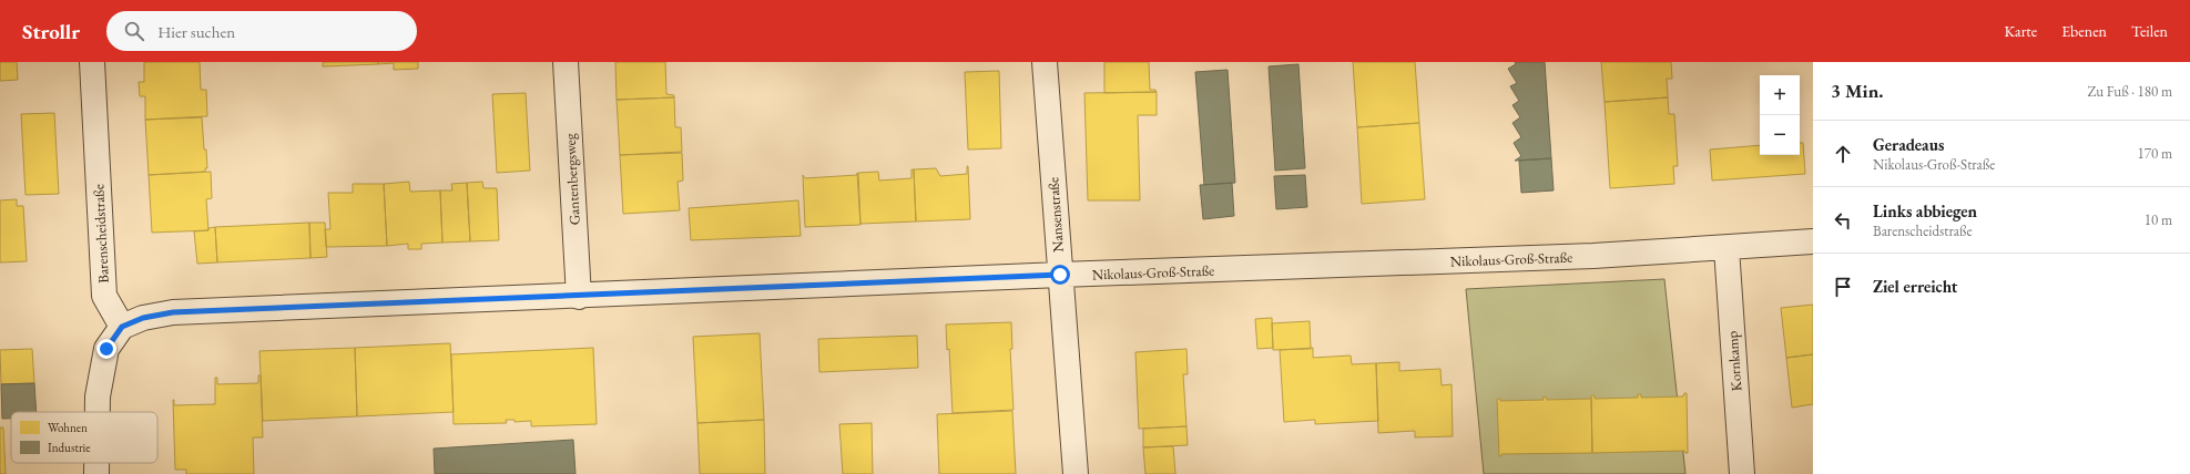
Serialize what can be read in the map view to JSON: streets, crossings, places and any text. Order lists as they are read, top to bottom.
{
  "streets": {
    "street": [
      "Gantenbergsweg",
      "Nansenstraße",
      "Barenscheidstraße",
      "Nikolaus-Groß-Straße",
      "Kornkamp"
    ]
  },
  "crossings": [
    ["Gantenbergsweg", "Nikolaus-Groß-Straße"],
    ["Nansenstraße", "Nikolaus-Groß-Straße"],
    ["Barenscheidstraße", "Nikolaus-Groß-Straße"],
    ["Nikolaus-Groß-Straße", "Kornkamp"]
  ],
  "legend": ["Wohnen", "Industrie"],
  "page": {
    "header": "Strollr",
    "search": "Hier suchen",
    "nav": ["Karte", "Ebenen", "Teilen"],
    "heading": ["3 Min.", "Zu Fuß · 180 m"],
    "map_buttons": ["+", "−"],
    "list": [
      ["Geradeaus", "Nikolaus-Groß-Straße", "170 m"],
      ["Links abbiegen", "Barenscheidstraße", "10 m"],
      "Ziel erreicht"
    ]
  }
}
